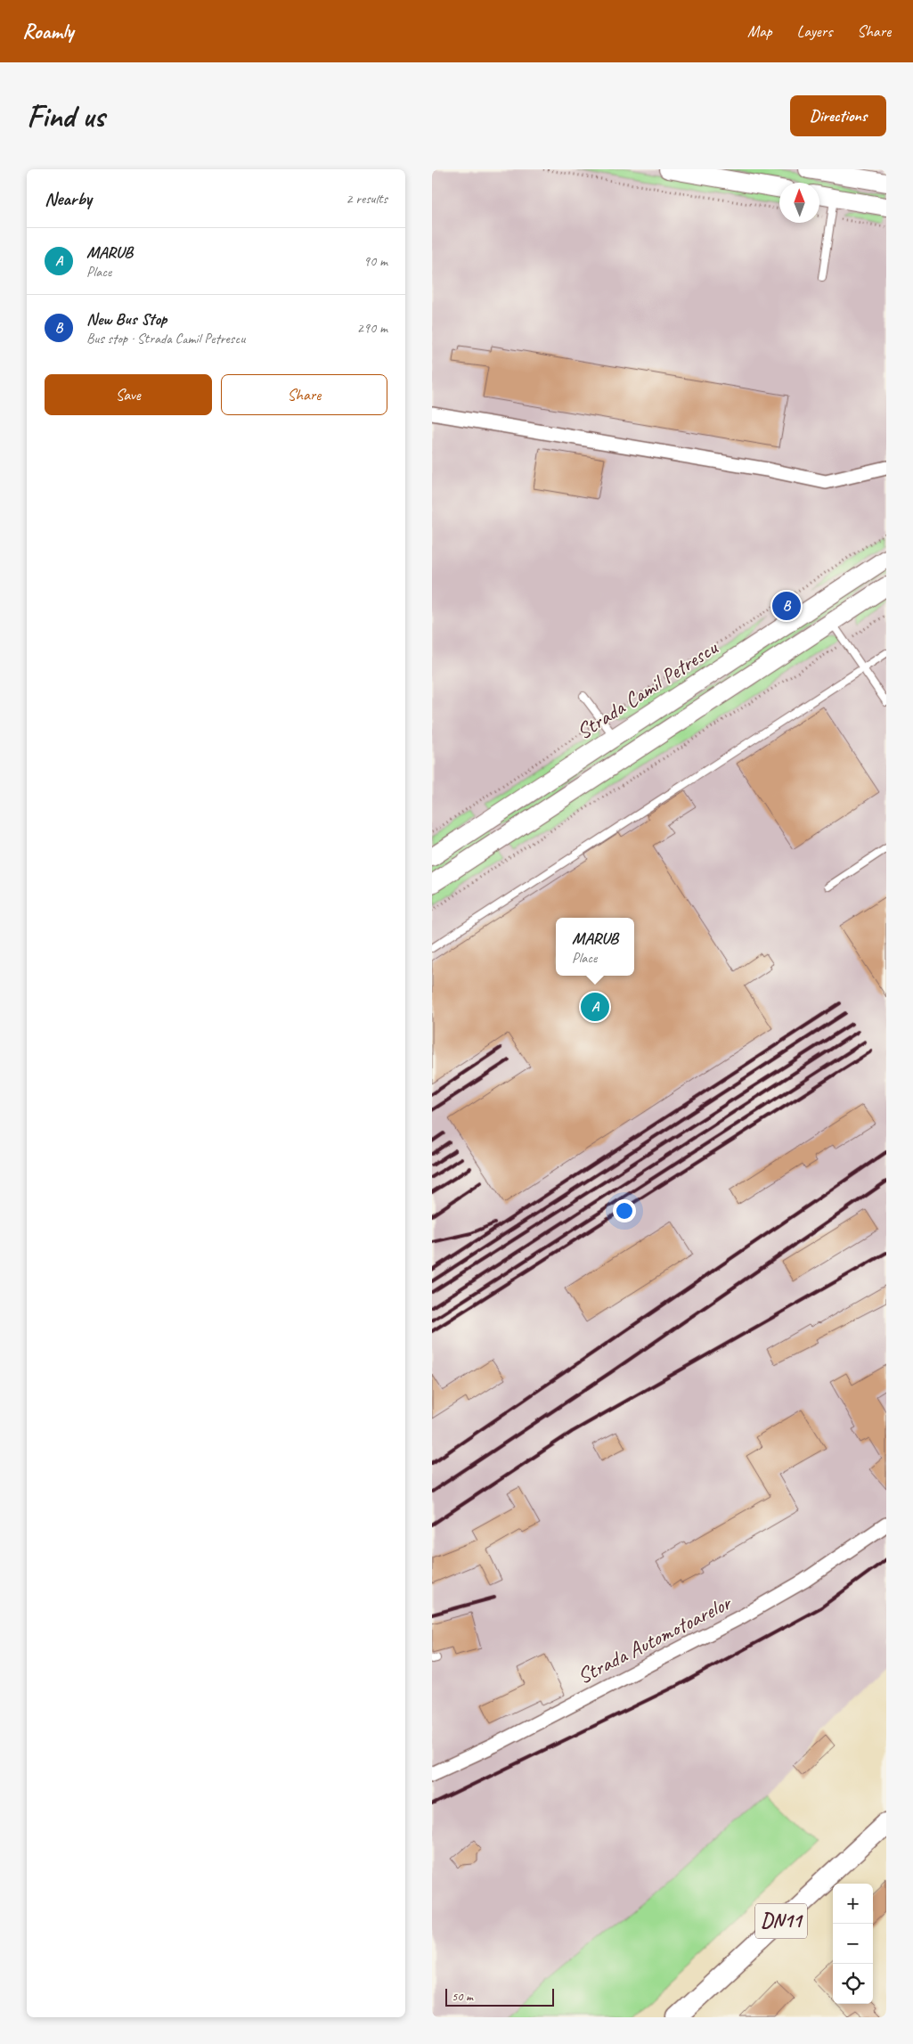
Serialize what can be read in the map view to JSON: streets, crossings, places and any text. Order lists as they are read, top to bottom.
{
  "streets": {
    "main road": ["DN11"],
    "street": ["Strada Camil Petrescu", "Strada Automotoarelor"]
  },
  "scale_bar": "50 m",
  "north": "top",
  "page": {
    "header": "Roamly",
    "nav": ["Map", "Layers", "Share"],
    "buttons": [
      "Directions",
      ["Save", "Share"]
    ],
    "title": "Find us",
    "heading": ["Nearby", "2 results"],
    "list": [
      {
        "mark": "A",
        "name": "MARUB",
        "note": "Place",
        "value": "90 m"
      },
      {
        "mark": "B",
        "name": "New Bus Stop",
        "note": "Bus stop · Strada Camil Petrescu",
        "value": "290 m"
      }
    ],
    "pins": ["B", "A"],
    "popup": ["MARUB", "Place"],
    "map_buttons": ["+", "−"],
    "scale": "50 m"
  }
}
